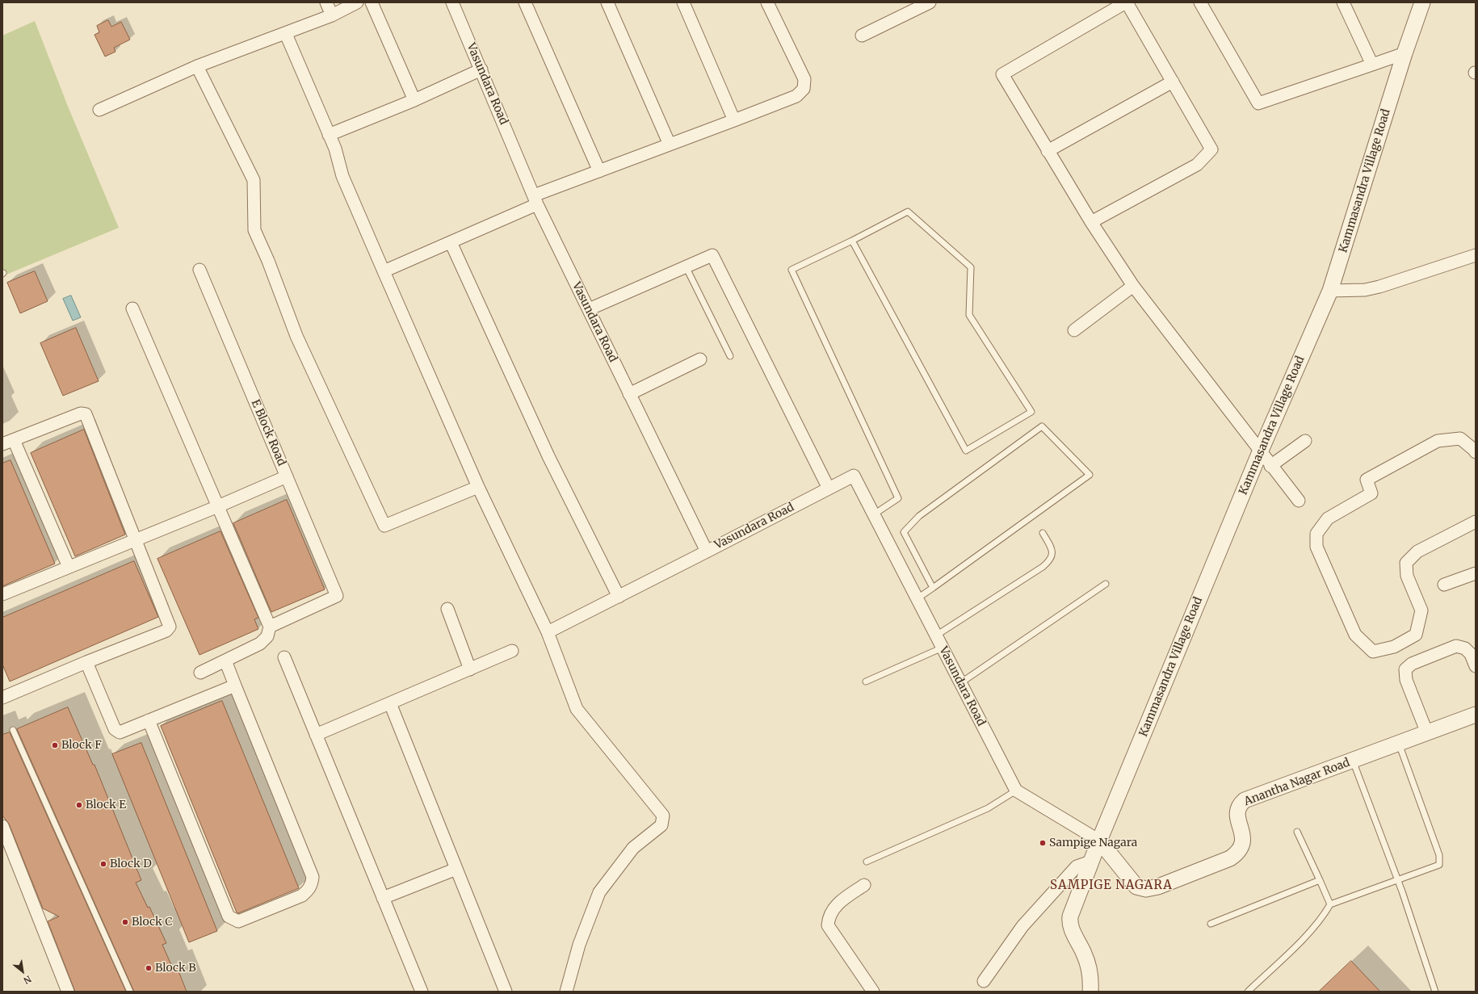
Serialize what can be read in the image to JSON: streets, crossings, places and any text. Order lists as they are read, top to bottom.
{
  "streets": {
    "street": [
      "Vasundara Road",
      "Kammasandra Village Road",
      "E Block Road",
      "Anantha Nagar Road"
    ]
  },
  "crossings": [
    ["Kammasandra Village Road", "Anantha Nagar Road"]
  ],
  "districts": ["SAMPIGE NAGARA"],
  "places": [
    "Block F",
    "Block E",
    "Sampige Nagara",
    "Block D",
    "Block C",
    "Block B"
  ],
  "north": "bottom right"
}
